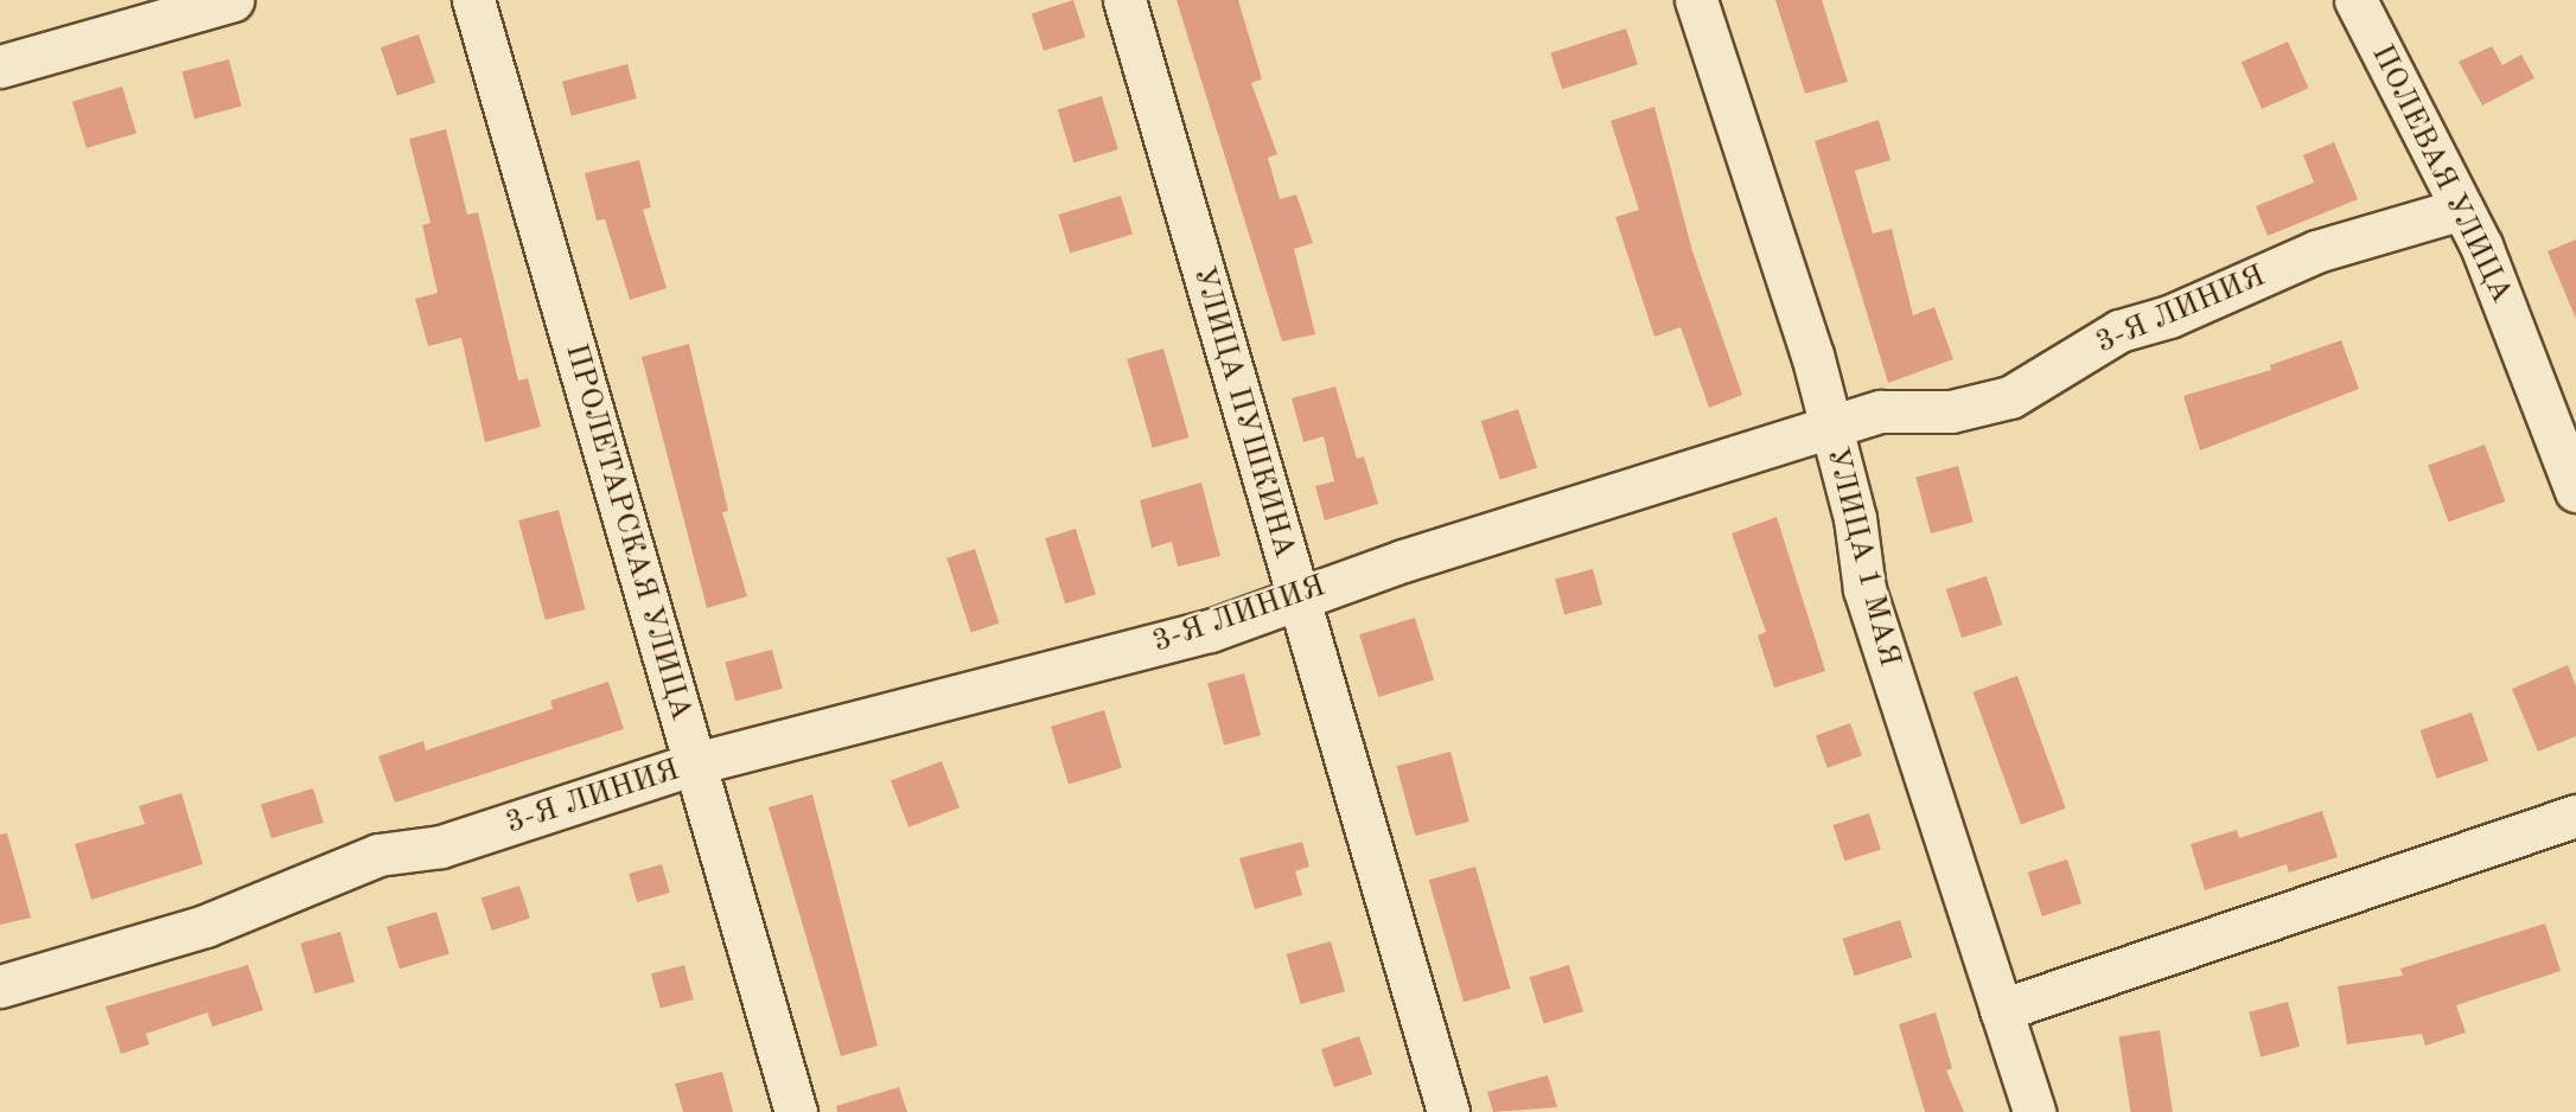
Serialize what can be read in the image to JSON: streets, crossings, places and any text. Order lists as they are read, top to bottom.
{
  "streets": {
    "street": [
      "ПОЛЕВАЯ УЛИЦА",
      "3-Я ЛИНИЯ",
      "УЛИЦА ПУШКИНА",
      "ПРОЛЕТАРСКАЯ УЛИЦА",
      "УЛИЦА 1 МАЯ"
    ]
  },
  "crossings": [
    ["ПОЛЕВАЯ УЛИЦА", "3-Я ЛИНИЯ"],
    ["3-Я ЛИНИЯ", "УЛИЦА ПУШКИНА"],
    ["3-Я ЛИНИЯ", "ПРОЛЕТАРСКАЯ УЛИЦА"],
    ["3-Я ЛИНИЯ", "УЛИЦА 1 МАЯ"]
  ]
}
